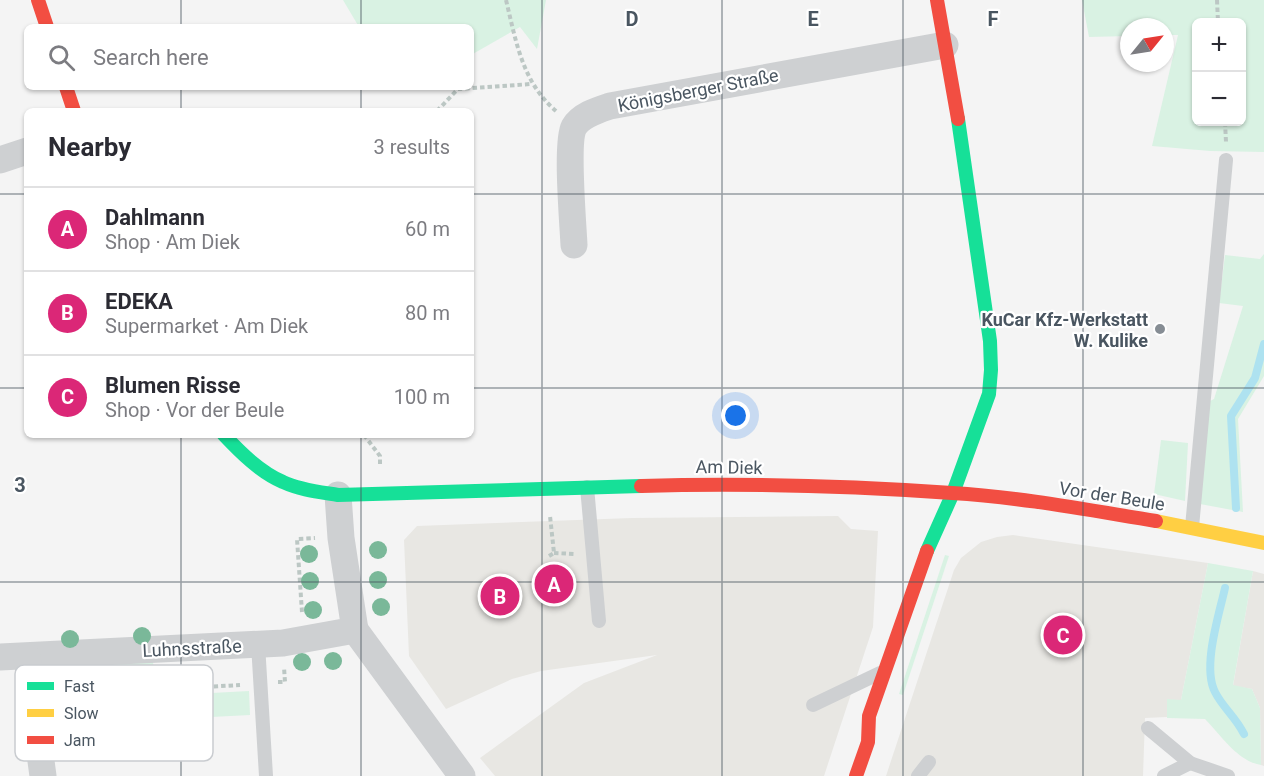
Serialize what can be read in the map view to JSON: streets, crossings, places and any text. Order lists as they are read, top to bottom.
{
  "streets": {
    "main road": ["Am Diek", "Vor der Beule"],
    "street": ["Königsberger Straße", "Luhnsstraße"]
  },
  "crossings": [
    ["Am Diek", "Vor der Beule"]
  ],
  "places": ["KuCar Kfz-Werkstatt W. Kulike"],
  "legend": ["Fast", "Slow", "Jam"],
  "north": "top right",
  "page": {
    "map_buttons": ["+", "−"],
    "search": "Search here",
    "heading": ["Nearby", "3 results"],
    "list": [
      {
        "mark": "A",
        "name": "Dahlmann",
        "note": "Shop · Am Diek",
        "value": "60 m"
      },
      {
        "mark": "B",
        "name": "EDEKA",
        "note": "Supermarket · Am Diek",
        "value": "80 m"
      },
      {
        "mark": "C",
        "name": "Blumen Risse",
        "note": "Shop · Vor der Beule",
        "value": "100 m"
      }
    ],
    "pins": ["A", "B", "C"]
  },
  "grid": {
    "columns": ["D", "E", "F"],
    "rows": ["3"]
  }
}
